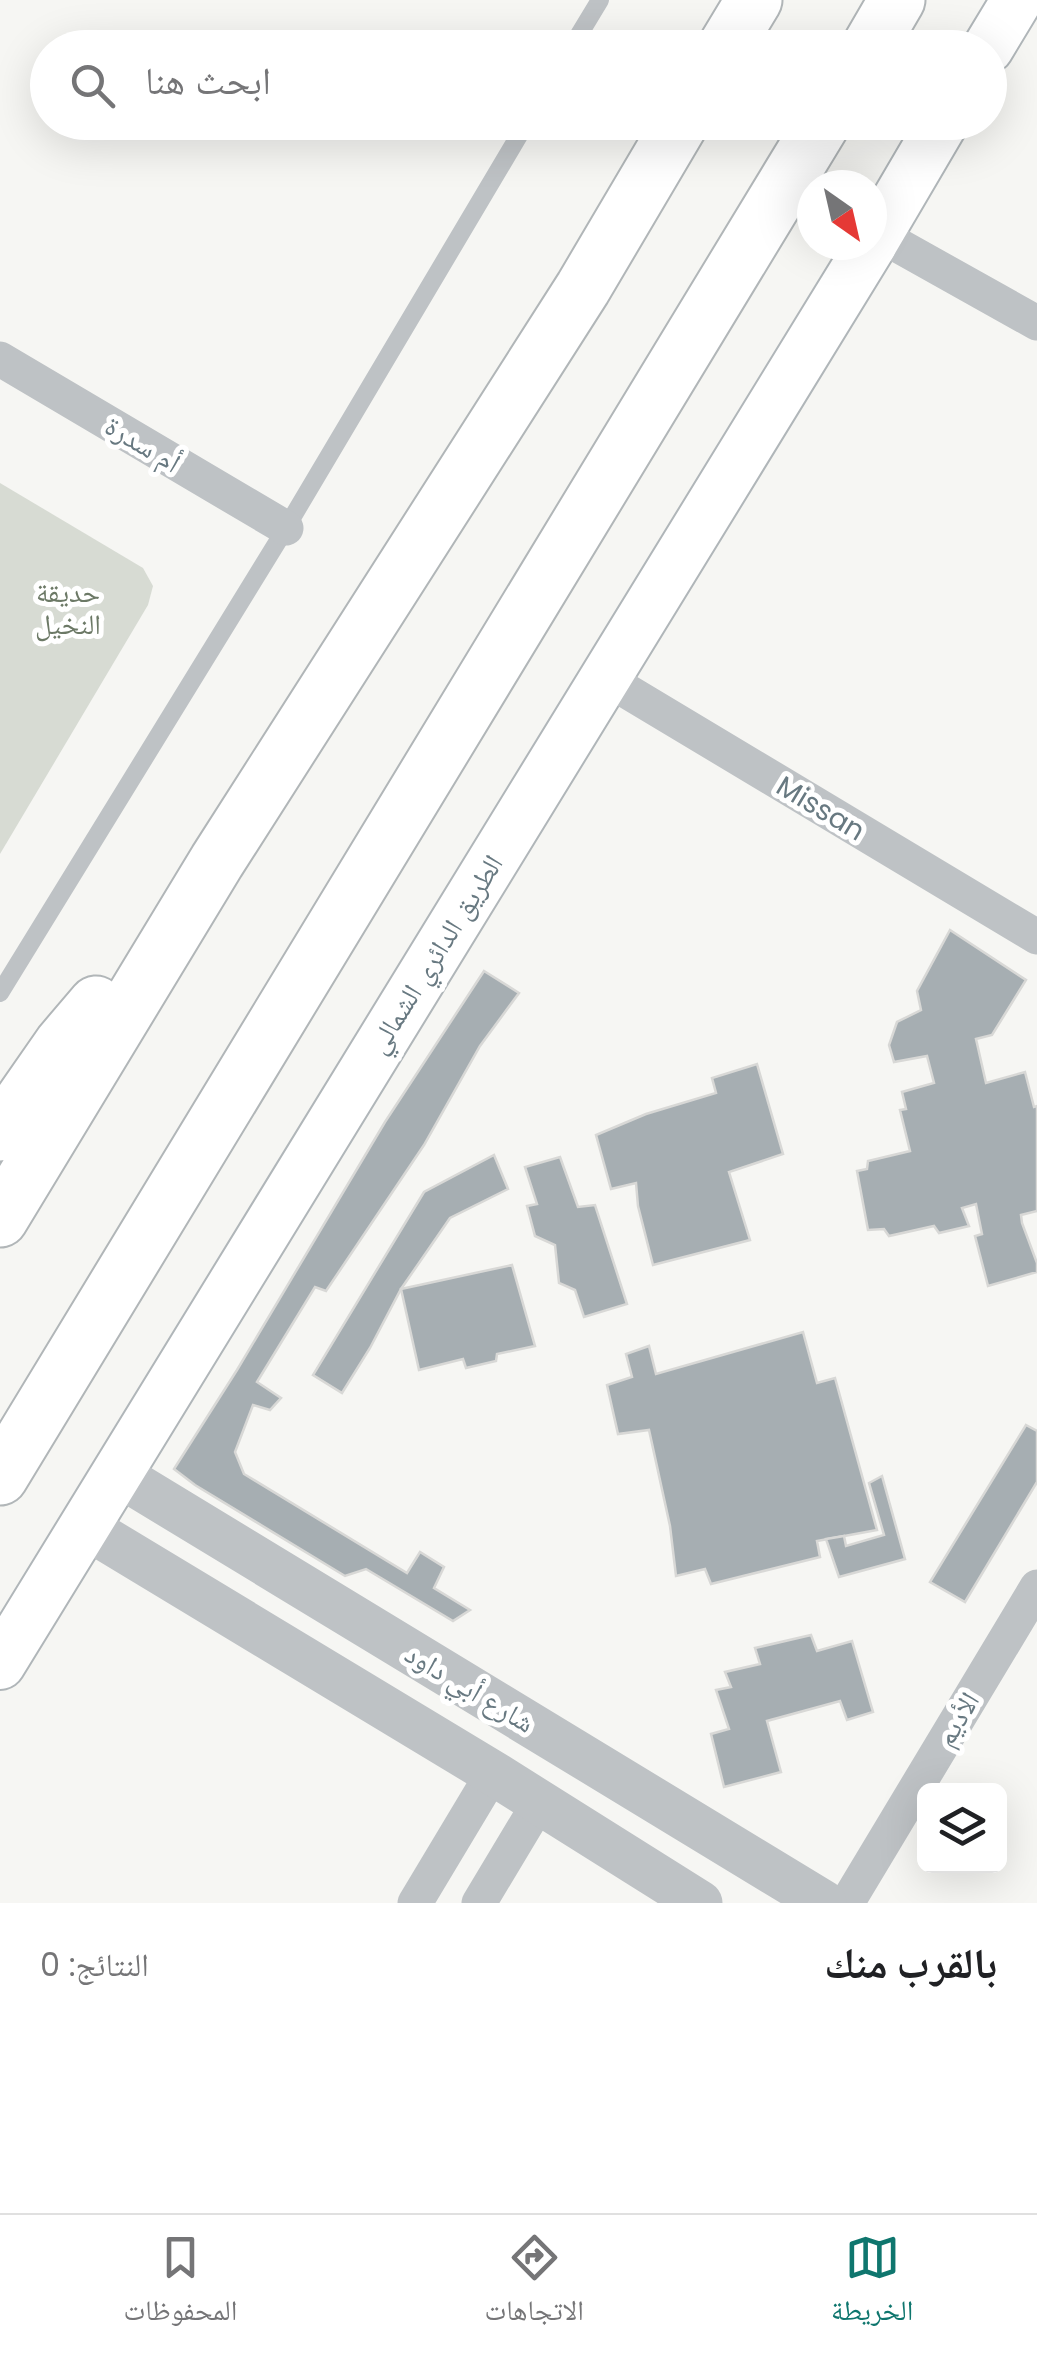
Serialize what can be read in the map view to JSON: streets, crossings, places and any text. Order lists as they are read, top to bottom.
{
  "streets": {
    "main road": ["الطريق الدائري الشمالي"],
    "street": [
      "أم سدرة",
      "Missan",
      "شارع أبي داود",
      "الأديم"
    ]
  },
  "crossings": [
    ["Missan", "الطريق الدائري الشمالي"],
    ["الطريق الدائري الشمالي", "شارع أبي داود"]
  ],
  "parks": ["حديقة النخيل"],
  "north": "bottom right",
  "page": {
    "search": "ابحث هنا",
    "heading": ["بالقرب منك", "النتائج: 0"],
    "nav": ["الخريطة", "الاتجاهات", "المحفوظات"]
  }
}
